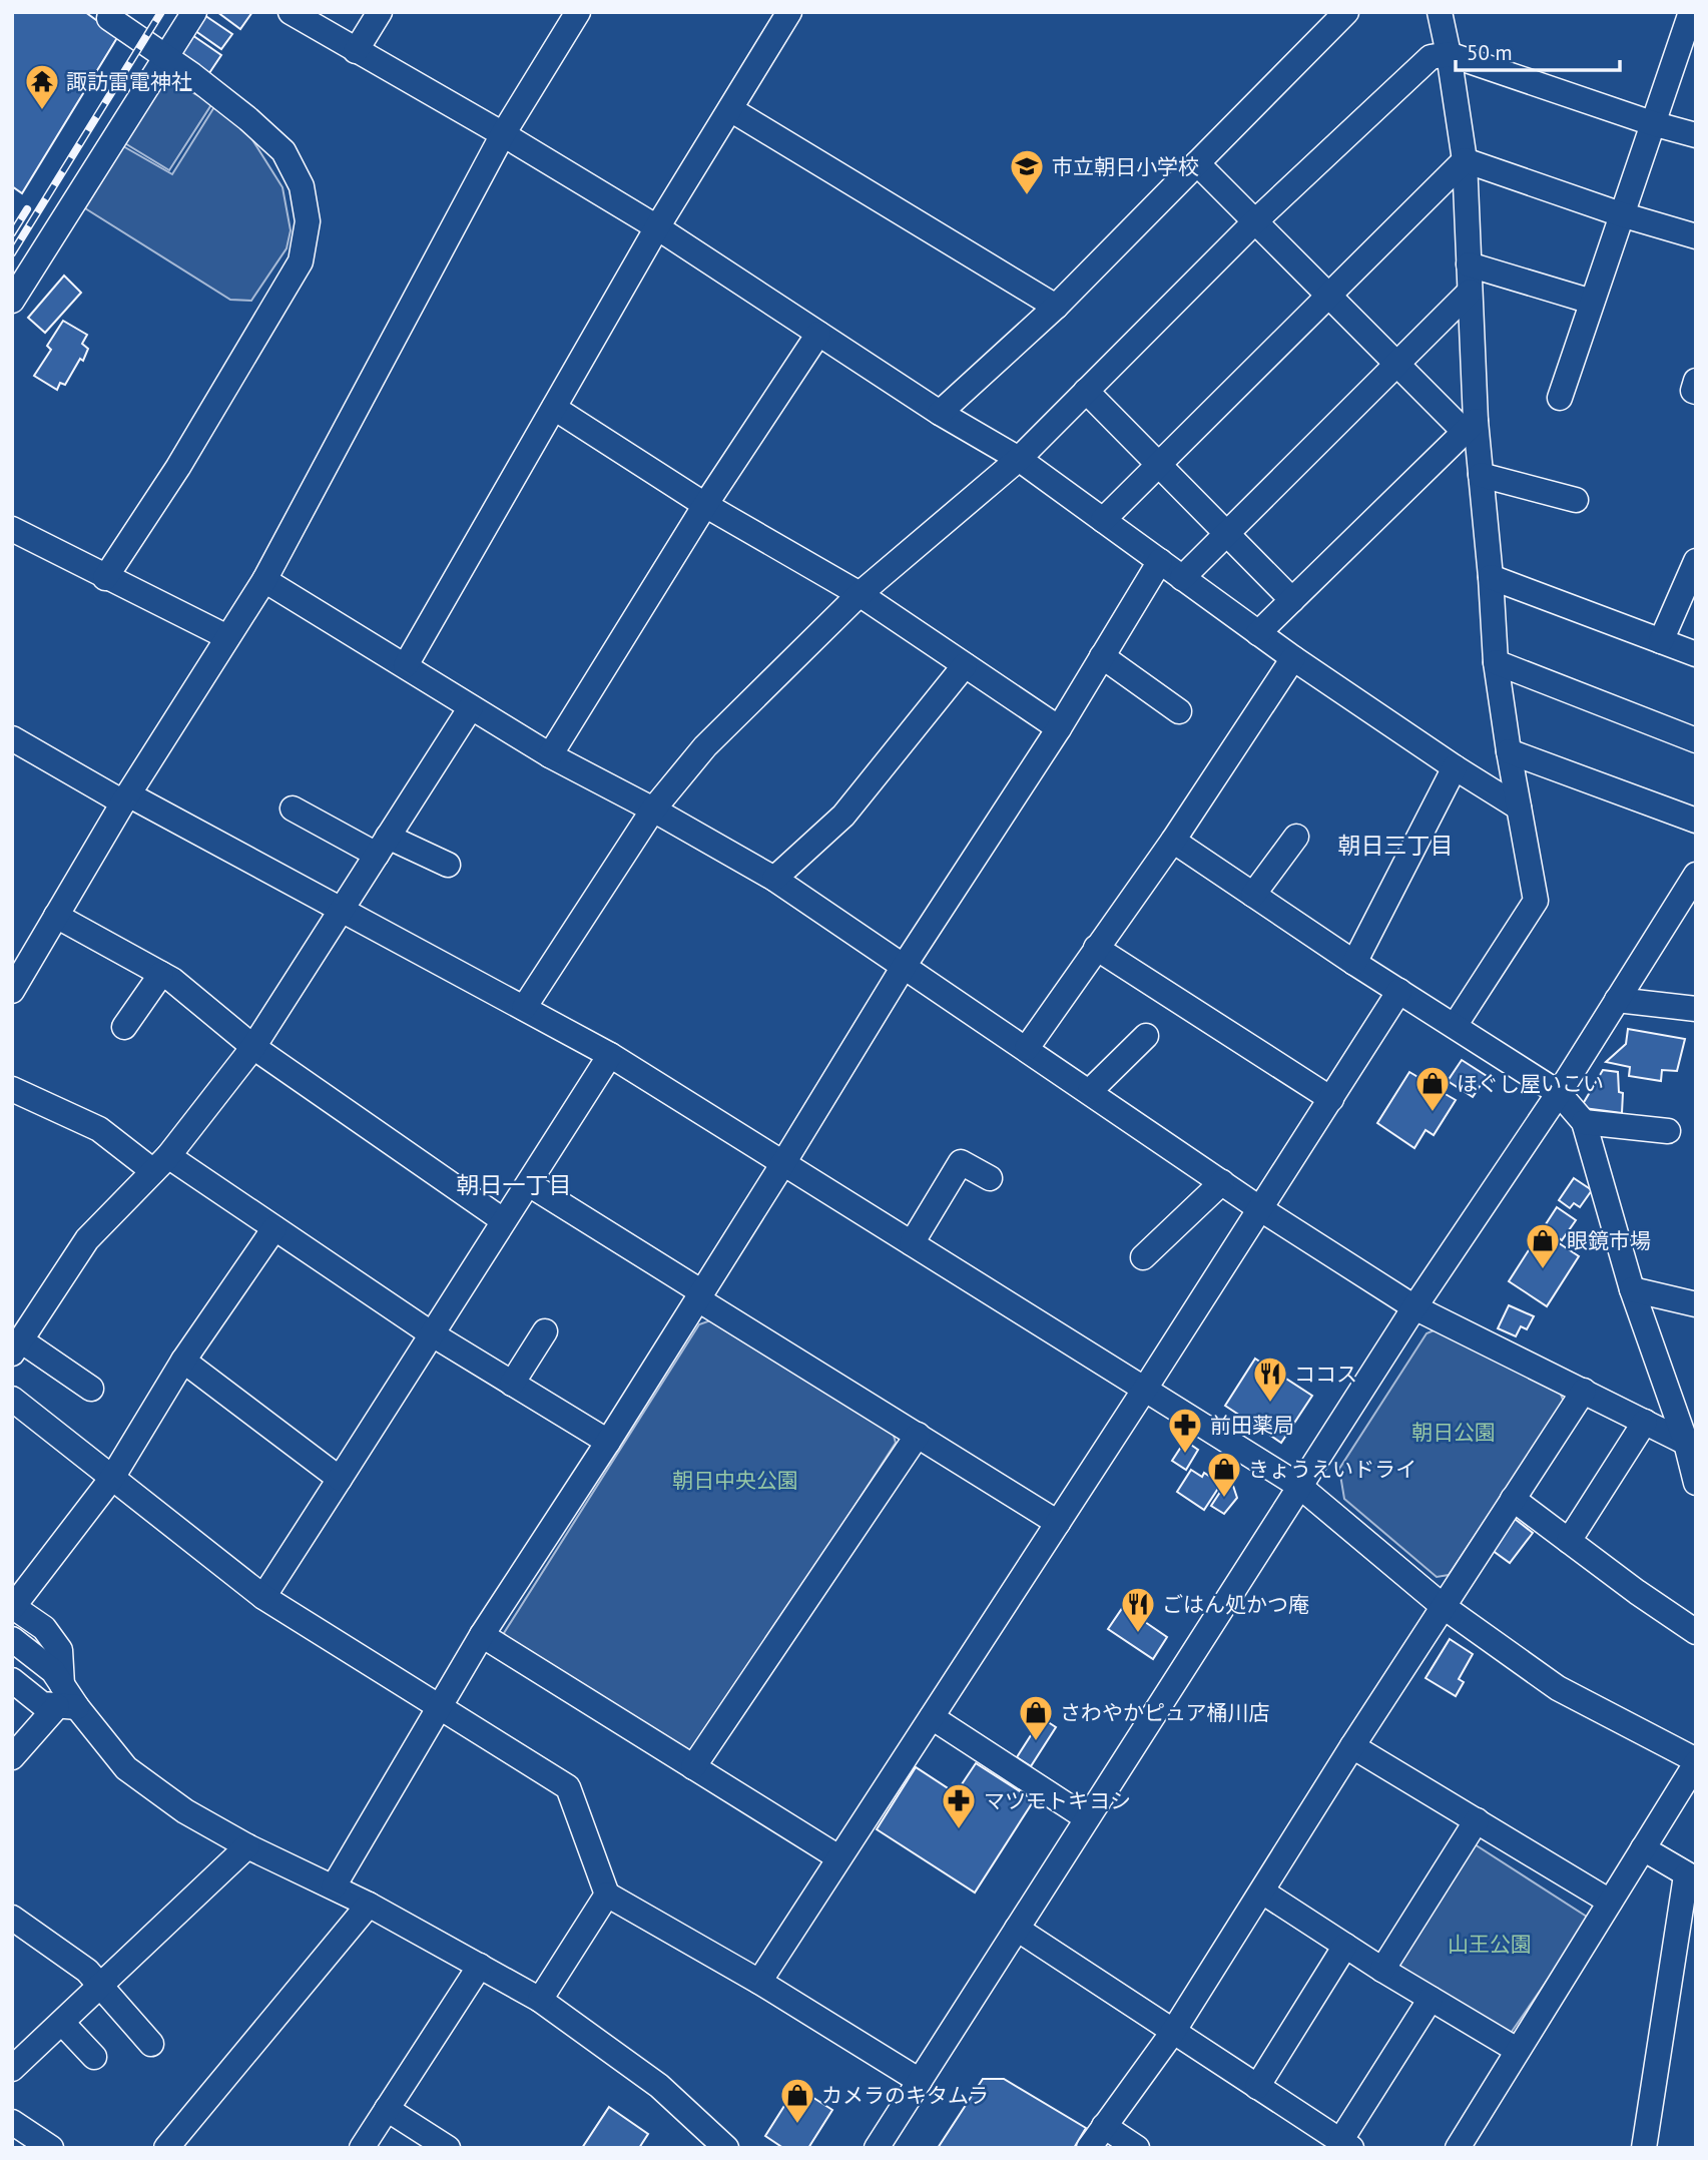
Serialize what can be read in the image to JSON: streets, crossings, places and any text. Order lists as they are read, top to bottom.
{
  "districts": ["朝日三丁目", "朝日一丁目"],
  "parks": ["朝日公園", "朝日中央公園", "山王公園"],
  "places": {
    "temple": ["諏訪雷電神社"],
    "school or university": ["市立朝日小学校"],
    "shop": [
      "ほぐし屋いこい",
      "眼鏡市場",
      "きょうえいドライ",
      "さわやかピュア桶川店",
      "カメラのキタムラ"
    ],
    "restaurant": ["ココス", "ごはん処かつ庵"],
    "pharmacy": ["前田薬局", "マツモトキヨシ"]
  },
  "scale_bar": "50 m"
}
